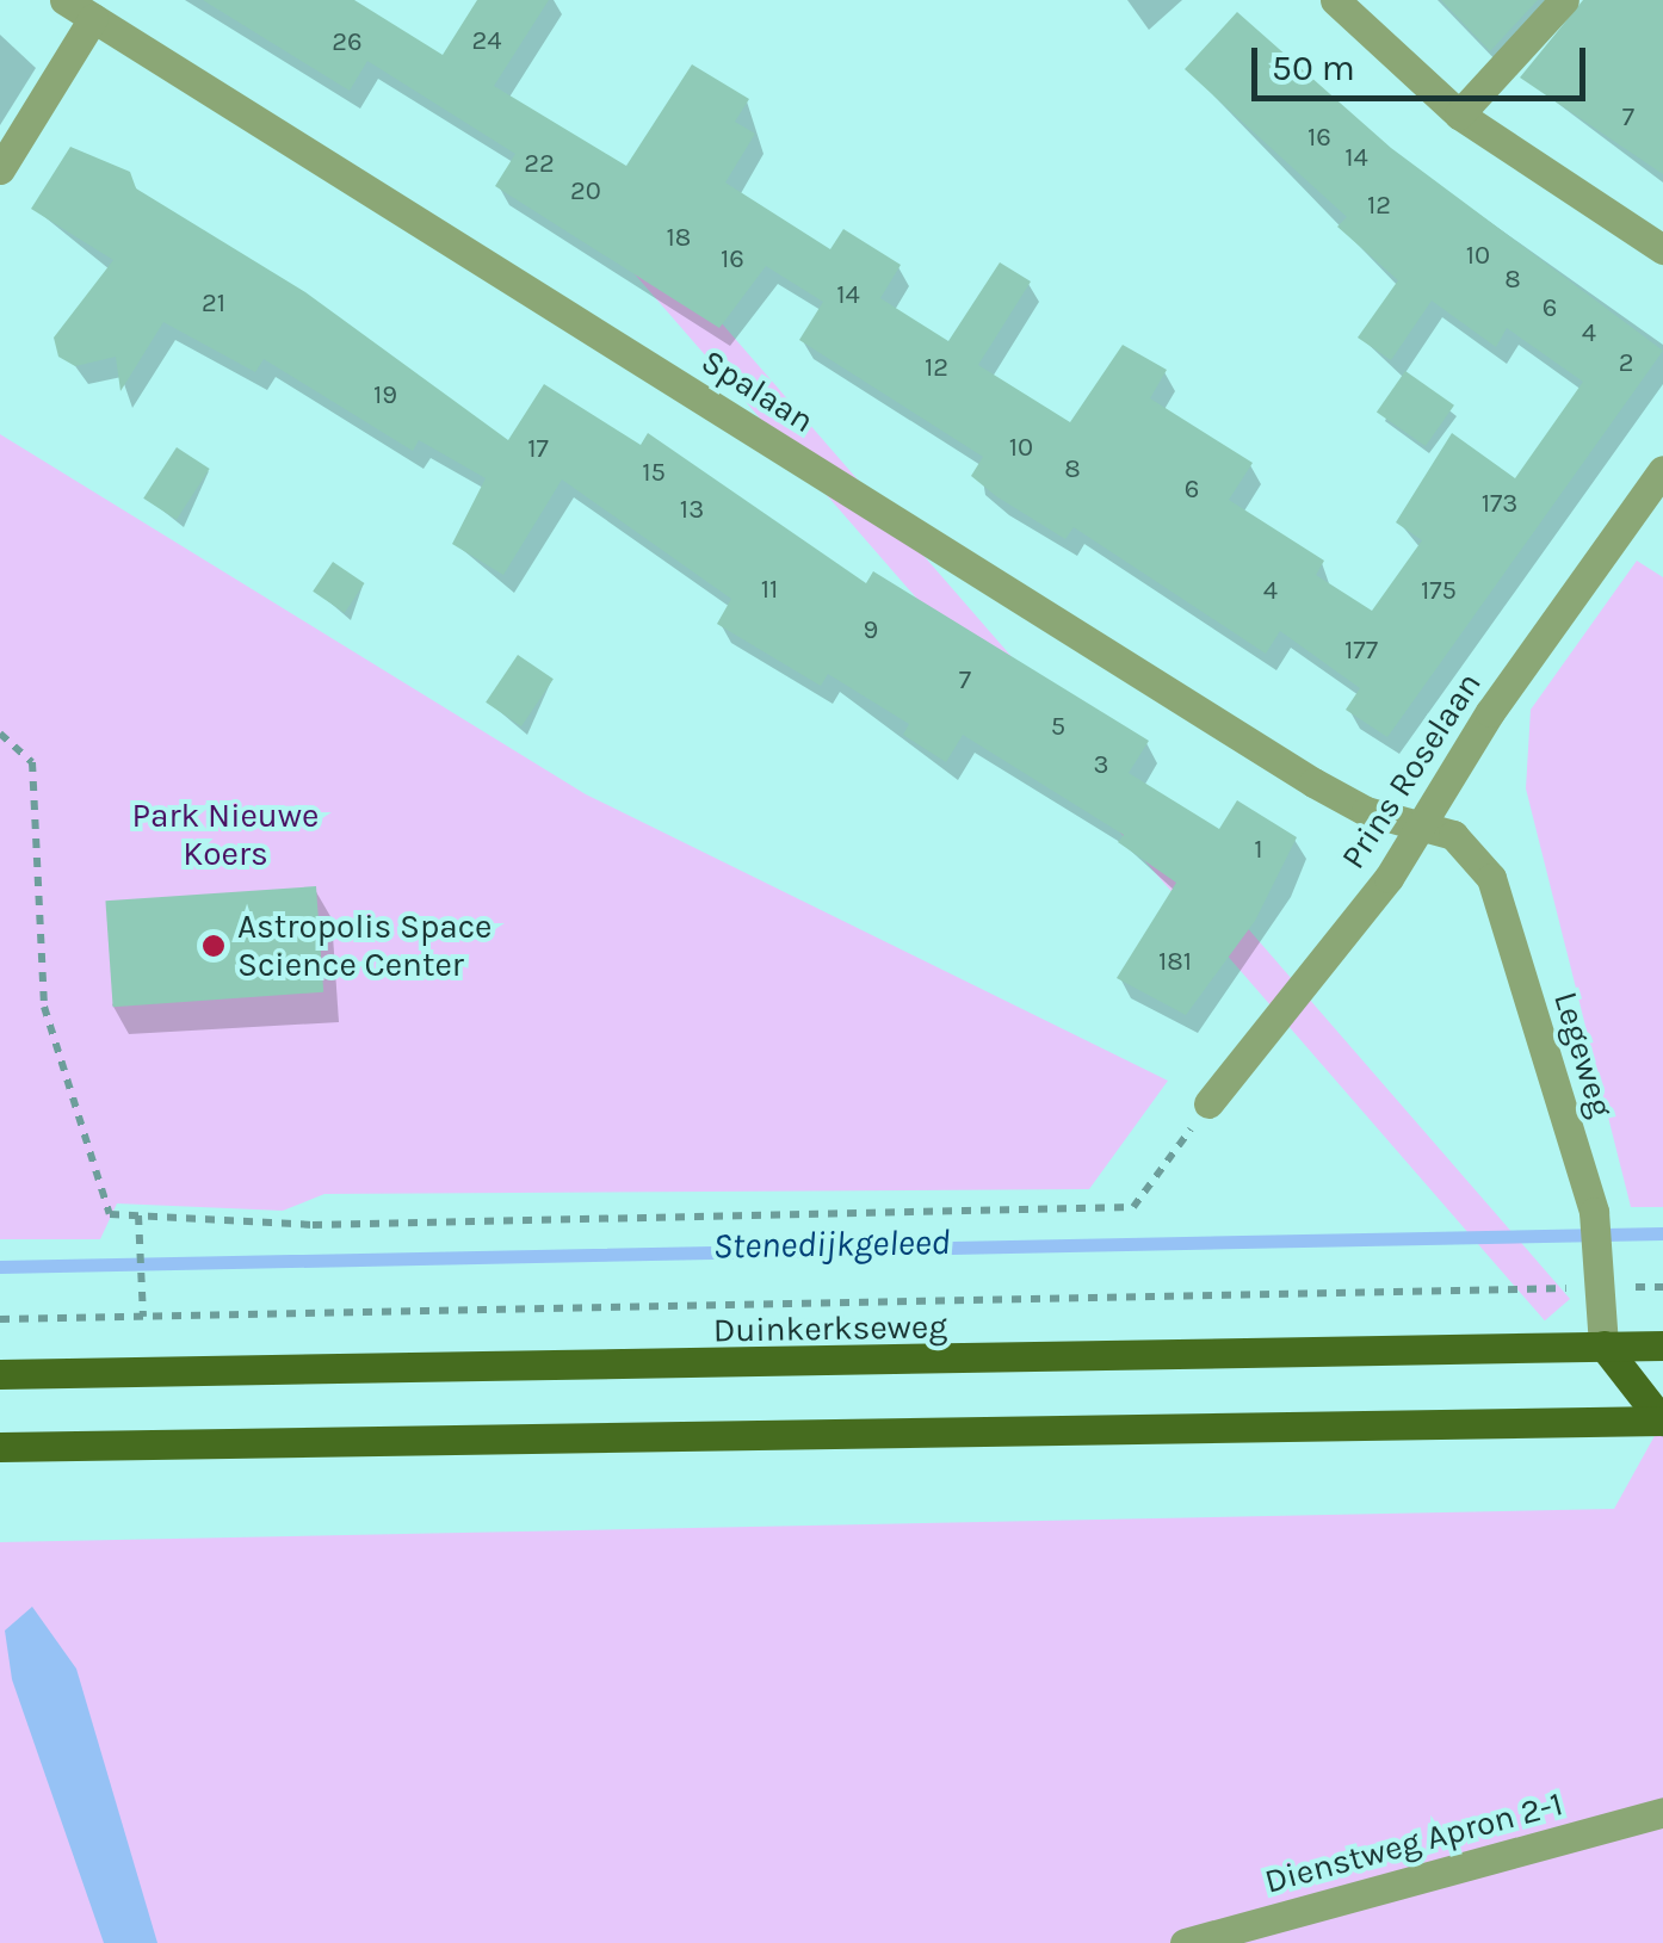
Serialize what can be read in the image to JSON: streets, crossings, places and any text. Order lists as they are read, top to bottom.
{
  "streets": {
    "main road": ["Duinkerkseweg"],
    "street": [
      "Spalaan",
      "Prins Roselaan",
      "Legeweg",
      "Dienstweg Apron 2-1"
    ]
  },
  "crossings": [
    ["Spalaan", "Prins Roselaan"],
    ["Spalaan", "Legeweg"],
    ["Prins Roselaan", "Legeweg"],
    ["Legeweg", "Duinkerkseweg"]
  ],
  "water": ["Stenedijkgeleed"],
  "parks": ["Park Nieuwe Koers"],
  "places": ["Astropolis Space Science Center"],
  "house_numbers": [
    "24",
    "26",
    "7",
    "16",
    "14",
    "22",
    "20",
    "12",
    "18",
    "10",
    "16",
    "8",
    "14",
    "21",
    "6",
    "4",
    "2",
    "12",
    "19",
    "10",
    "17",
    "8",
    "15",
    "6",
    "173",
    "13",
    "11",
    "4",
    "175",
    "9",
    "177",
    "7",
    "5",
    "3",
    "1",
    "181"
  ],
  "scale_bar": "50 m"
}
